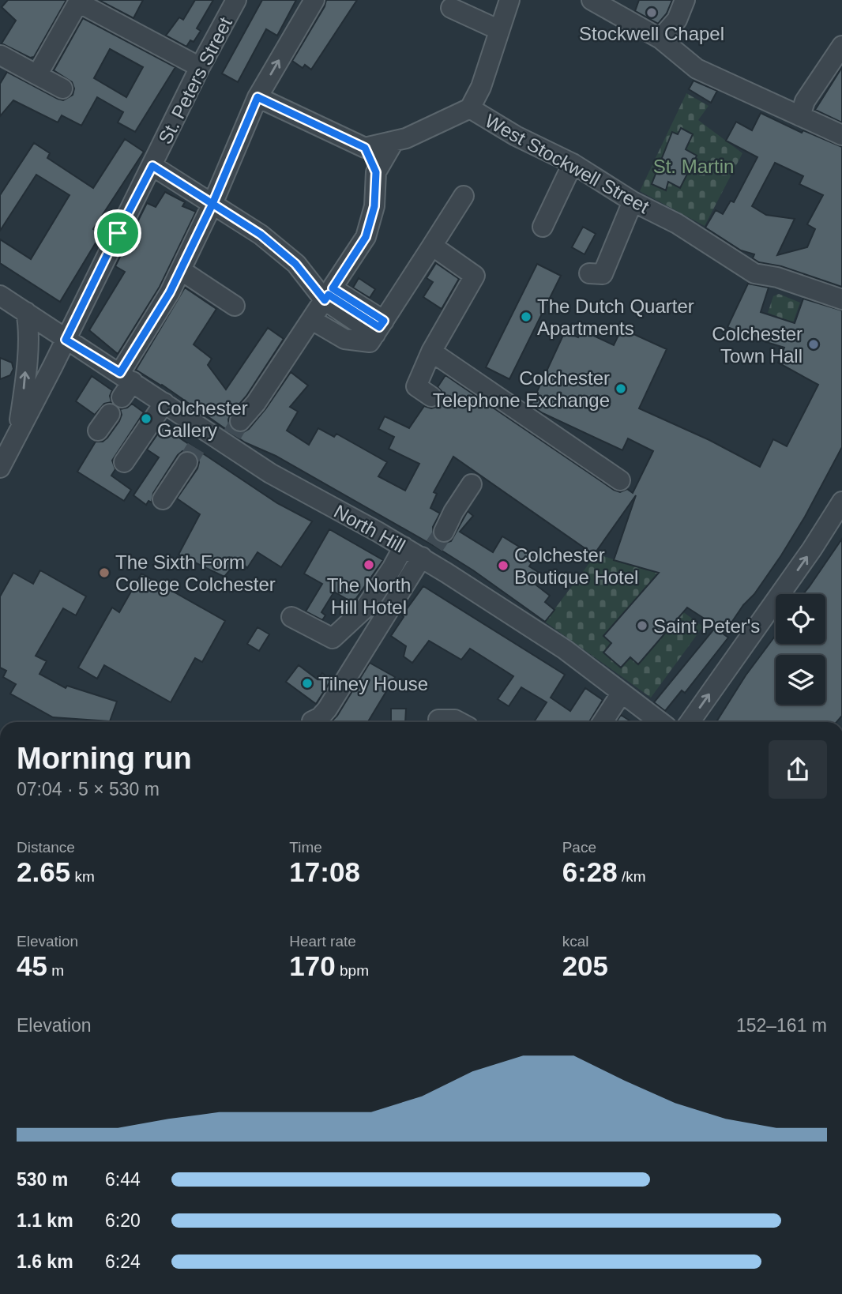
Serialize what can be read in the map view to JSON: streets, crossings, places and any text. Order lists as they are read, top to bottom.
{
  "streets": {
    "street": ["St. Peters Street", "West Stockwell Street", "North Hill"]
  },
  "crossings": [
    ["St. Peters Street", "North Hill"]
  ],
  "parks": ["St. Martin"],
  "places": [
    "Stockwell Chapel",
    "The Dutch Quarter Apartments",
    "Colchester Town Hall",
    "Colchester Telephone Exchange",
    "Colchester Gallery",
    "The North Hill Hotel",
    "Colchester Boutique Hotel",
    "The Sixth Form College Colchester",
    "Saint Peter's",
    "Tilney House"
  ],
  "page": {
    "heading": ["Morning run", "07:04 · 5 × 530 m"],
    "stats": [
      ["Distance", "2.65 km"],
      ["Time", "17:08"],
      ["Pace", "6:28 /km"],
      ["Elevation", "45 m"],
      ["Heart rate", "170 bpm"],
      ["kcal", "205"]
    ],
    "chart": ["Elevation", "152–161 m"],
    "list": [
      {
        "name": "530 m",
        "note": "6:44"
      },
      {
        "name": "1.1 km",
        "note": "6:20"
      },
      {
        "name": "1.6 km",
        "note": "6:24"
      }
    ]
  }
}
